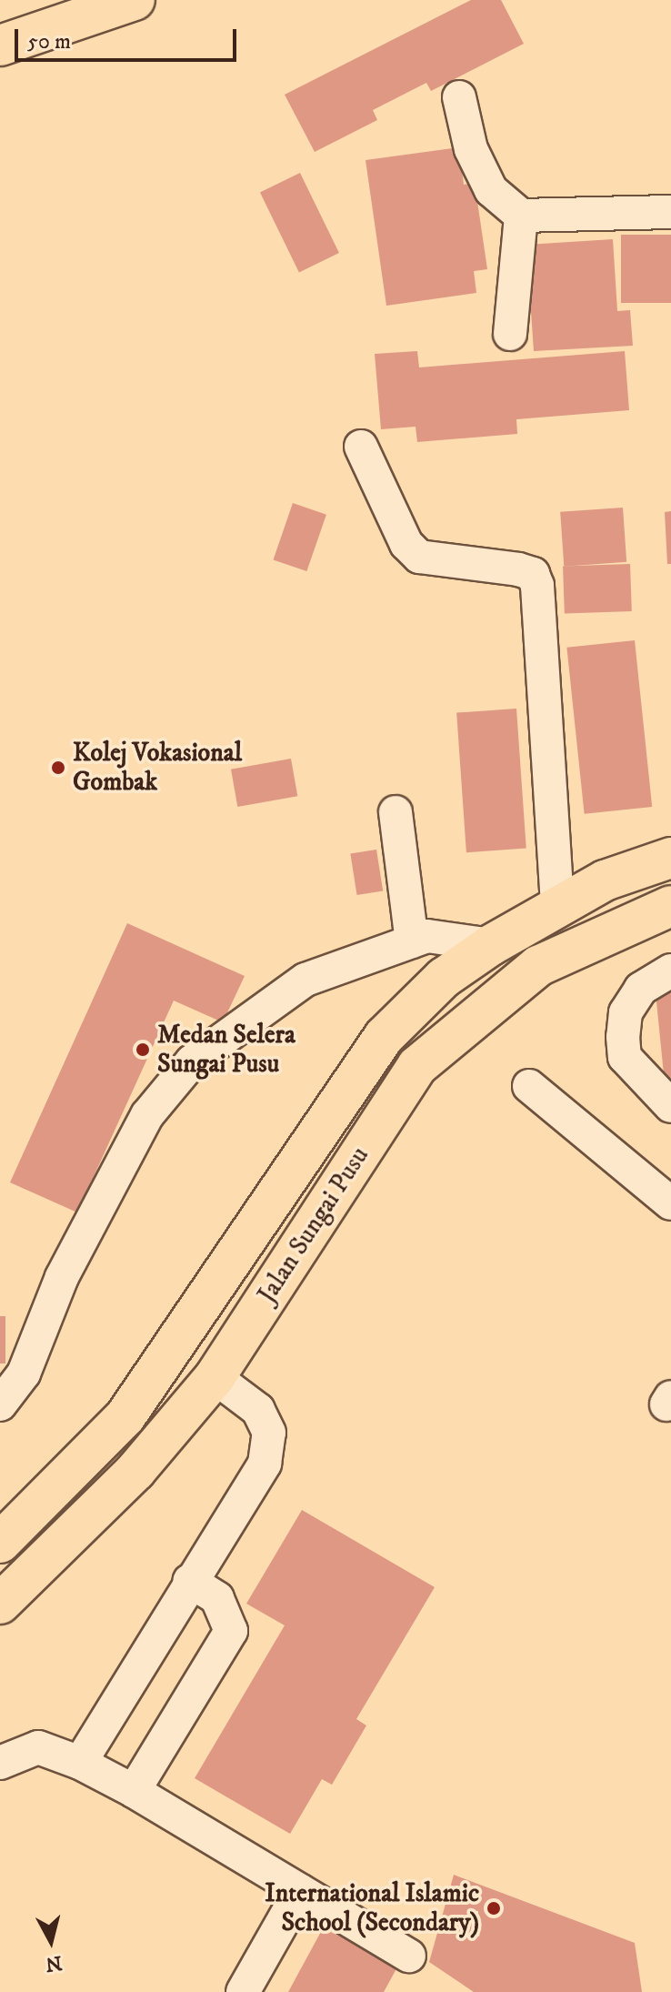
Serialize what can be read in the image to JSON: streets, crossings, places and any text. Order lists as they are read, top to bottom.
{
  "streets": {
    "main road": ["Jalan Sungai Pusu"]
  },
  "places": ["Kolej Vokasional Gombak", "Medan Selera Sungai Pusu", "International Islamic School (Secondary)"],
  "scale_bar": "50 m",
  "north": "bottom"
}
